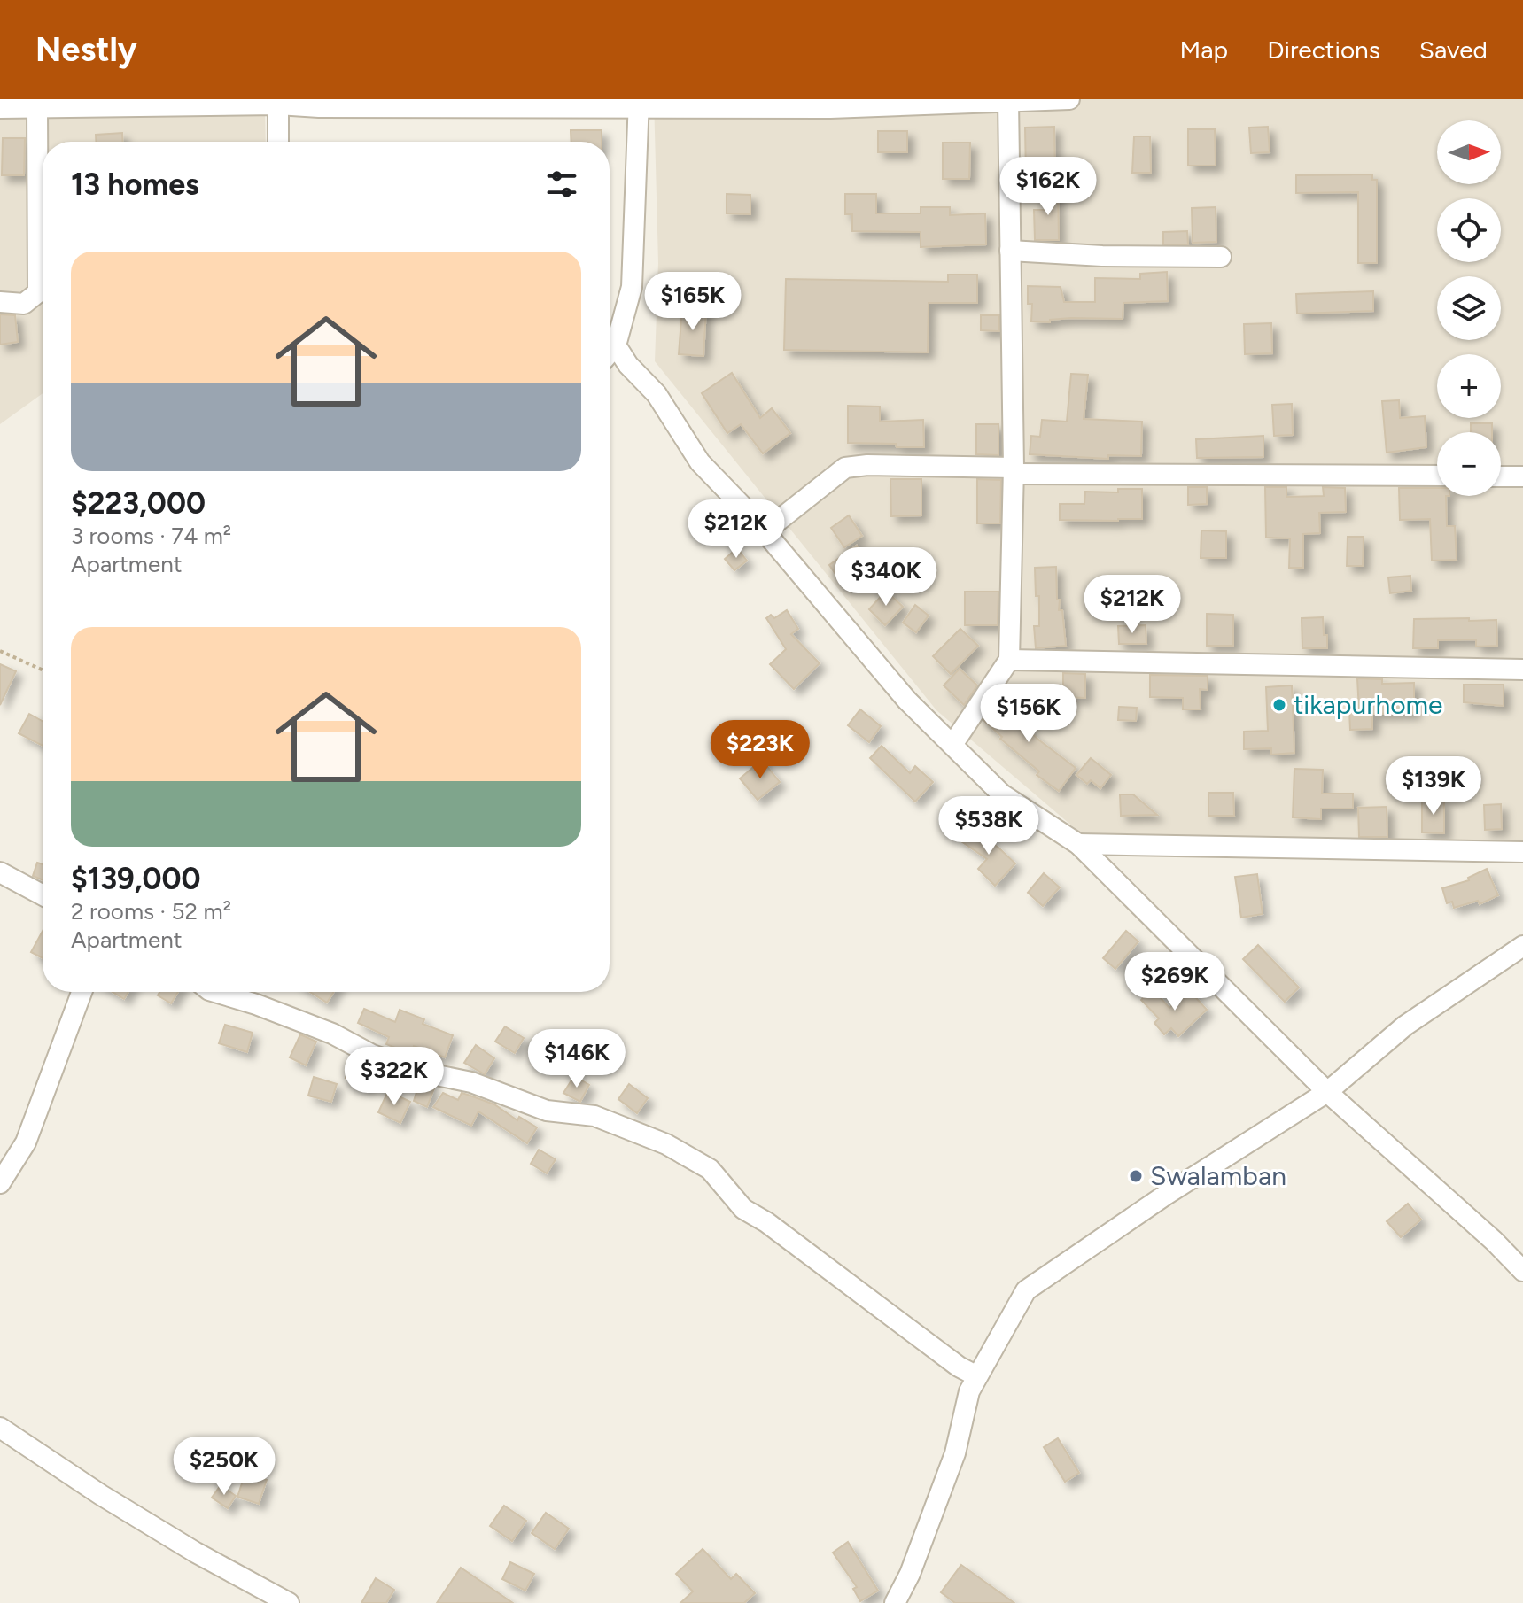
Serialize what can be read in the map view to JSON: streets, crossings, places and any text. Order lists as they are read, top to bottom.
{
  "places": ["tikapurhome", "Swalamban"],
  "north": "right",
  "page": {
    "header": "Nestly",
    "nav": ["Map", "Directions", "Saved"],
    "map_buttons": ["+", "−"],
    "heading": "13 homes",
    "price": [
      "$162K",
      "$165K",
      "$212K",
      "$340K",
      "$212K",
      "$156K",
      "$223K",
      "$139K",
      "$538K",
      "$269K",
      "$146K",
      "$322K",
      "$250K"
    ],
    "list": [
      {
        "name": "$223,000",
        "note": "3 rooms · 74 m² · Apartment"
      },
      {
        "name": "$139,000",
        "note": "2 rooms · 52 m² · Apartment"
      }
    ]
  }
}
